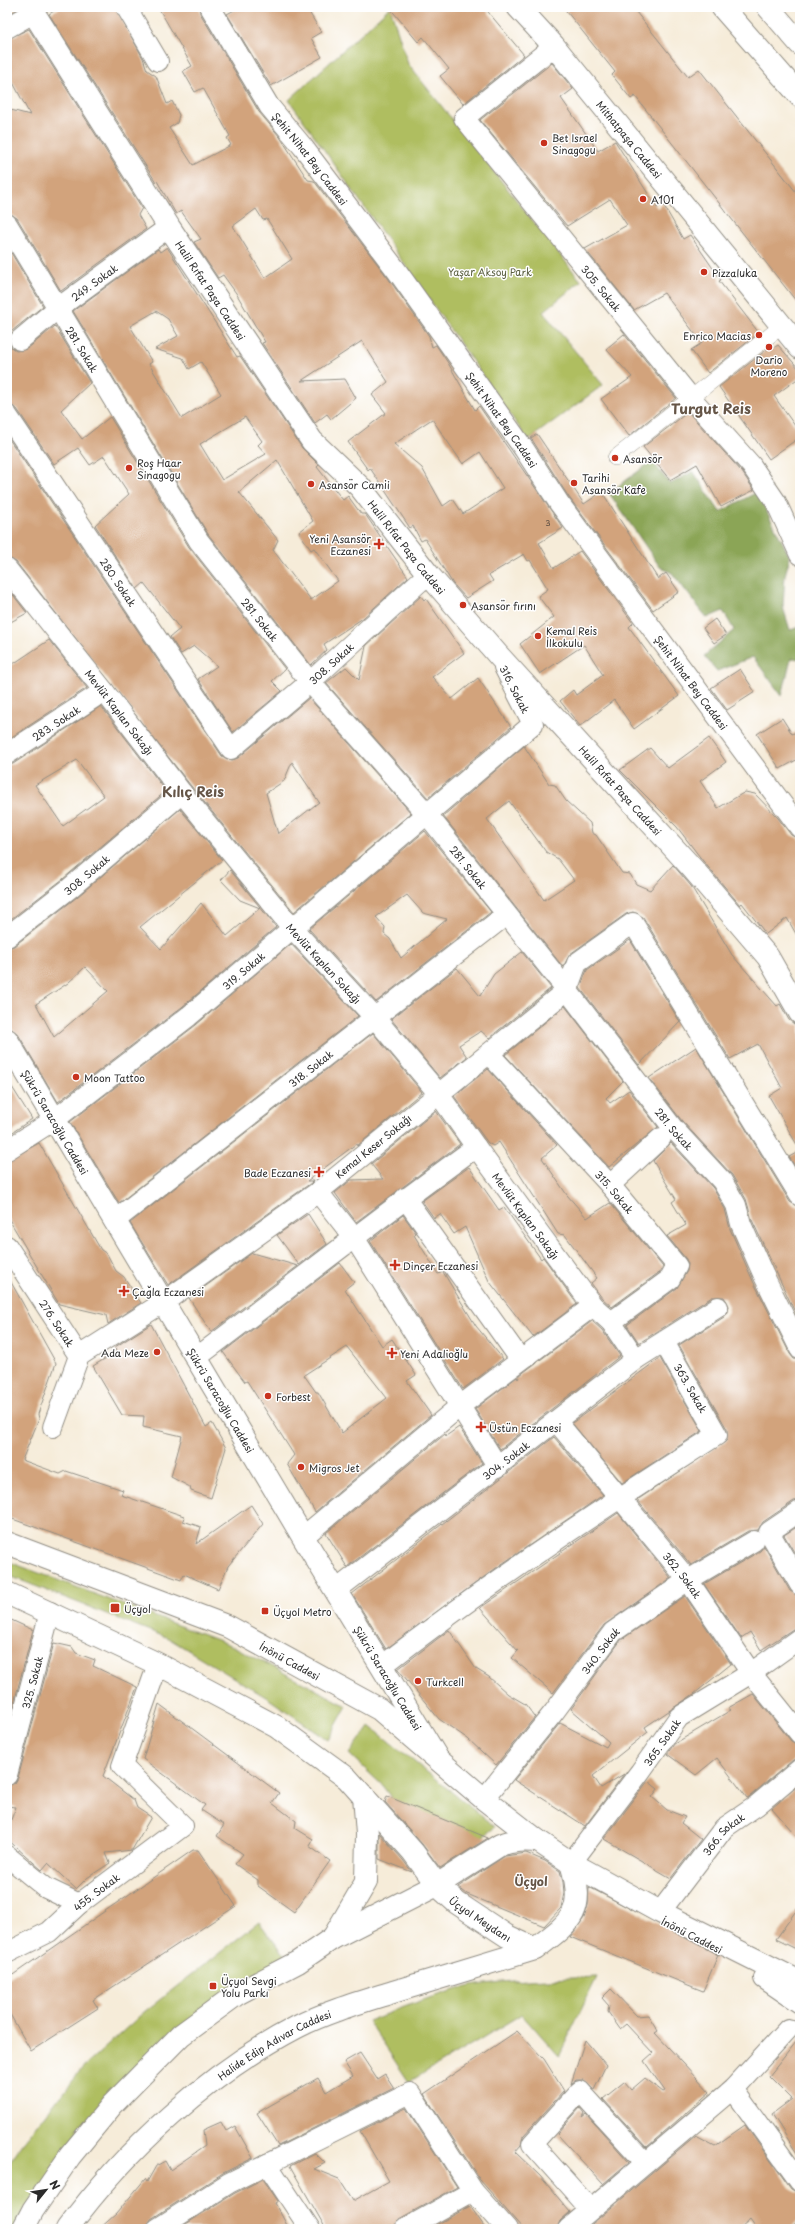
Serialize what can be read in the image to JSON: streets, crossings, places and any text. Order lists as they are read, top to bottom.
{
  "streets": {
    "main road": [
      "Mithatpaşa Caddesi",
      "Halil Rıfat Paşa Caddesi",
      "Şükrü Saracoğlu Caddesi",
      "İnönü Caddesi",
      "Üçyol Meydanı",
      "Halide Edip Adıvar Caddesi"
    ],
    "street": [
      "Şehit Nihat Bey Caddesi",
      "249. Sokak",
      "305. Sokak",
      "281. Sokak",
      "280. Sokak",
      "308. Sokak",
      "316. Sokak",
      "Mevlüt Kaplan Sokağı",
      "283. Sokak",
      "319. Sokak",
      "318. Sokak",
      "Kemal Keser Sokağı",
      "315. Sokak",
      "276. Sokak",
      "363. Sokak",
      "304. Sokak",
      "362. Sokak",
      "340. Sokak",
      "325. Sokak",
      "365. Sokak",
      "366. Sokak",
      "455. Sokak"
    ]
  },
  "crossings": [
    ["Mithatpaşa Caddesi", "305. Sokak"],
    ["249. Sokak", "Halil Rıfat Paşa Caddesi"],
    ["249. Sokak", "281. Sokak"],
    ["Halil Rıfat Paşa Caddesi", "308. Sokak"],
    ["Halil Rıfat Paşa Caddesi", "316. Sokak"],
    ["281. Sokak", "308. Sokak"],
    ["281. Sokak", "319. Sokak"],
    ["281. Sokak", "318. Sokak"],
    ["281. Sokak", "Kemal Keser Sokağı"],
    ["280. Sokak", "308. Sokak"],
    ["308. Sokak", "Mevlüt Kaplan Sokağı"],
    ["316. Sokak", "319. Sokak"],
    ["Mevlüt Kaplan Sokağı", "283. Sokak"],
    ["Mevlüt Kaplan Sokağı", "319. Sokak"],
    ["Mevlüt Kaplan Sokağı", "318. Sokak"],
    ["Mevlüt Kaplan Sokağı", "Kemal Keser Sokağı"],
    ["Mevlüt Kaplan Sokağı", "315. Sokak"],
    ["Mevlüt Kaplan Sokağı", "304. Sokak"],
    ["319. Sokak", "Şükrü Saracoğlu Caddesi"],
    ["318. Sokak", "Şükrü Saracoğlu Caddesi"],
    ["Şükrü Saracoğlu Caddesi", "Kemal Keser Sokağı"],
    ["Şükrü Saracoğlu Caddesi", "276. Sokak"],
    ["Şükrü Saracoğlu Caddesi", "304. Sokak"],
    ["Şükrü Saracoğlu Caddesi", "İnönü Caddesi"],
    ["Kemal Keser Sokağı", "315. Sokak"],
    ["Kemal Keser Sokağı", "276. Sokak"],
    ["363. Sokak", "304. Sokak"],
    ["363. Sokak", "362. Sokak"],
    ["304. Sokak", "362. Sokak"],
    ["362. Sokak", "340. Sokak"],
    ["362. Sokak", "365. Sokak"],
    ["340. Sokak", "İnönü Caddesi"],
    ["İnönü Caddesi", "365. Sokak"],
    ["İnönü Caddesi", "366. Sokak"],
    ["Üçyol Meydanı", "Halide Edip Adıvar Caddesi"]
  ],
  "districts": ["Turgut Reis", "Kılıç Reis", "Üçyol"],
  "parks": ["Yaşar Aksoy Park"],
  "places": {
    "other": [
      "Bet Israel Sinagogu",
      "A101",
      "Pizzaluka",
      "Enrico Macias",
      "Dario Moreno",
      "Asansör",
      "Roş Haar Sinagogu",
      "Tarihi Asansör Kafe",
      "Asansör Camii",
      "Asansör fırını",
      "Kemal Reis İlkokulu",
      "Moon Tattoo",
      "Ada Meze",
      "Forbest",
      "Migros Jet",
      "Turkcell"
    ],
    "health": [
      "Yeni Asansör Eczanesi",
      "Bade Eczanesi",
      "Dinçer Eczanesi",
      "Çağla Eczanesi",
      "Yeni Adalioğlu",
      "Üstün Eczanesi"
    ],
    "transit": ["Üçyol", "Üçyol Metro", "Üçyol Sevgi Yolu Parkı"]
  },
  "house_numbers": ["3"],
  "north": "top right"
}
